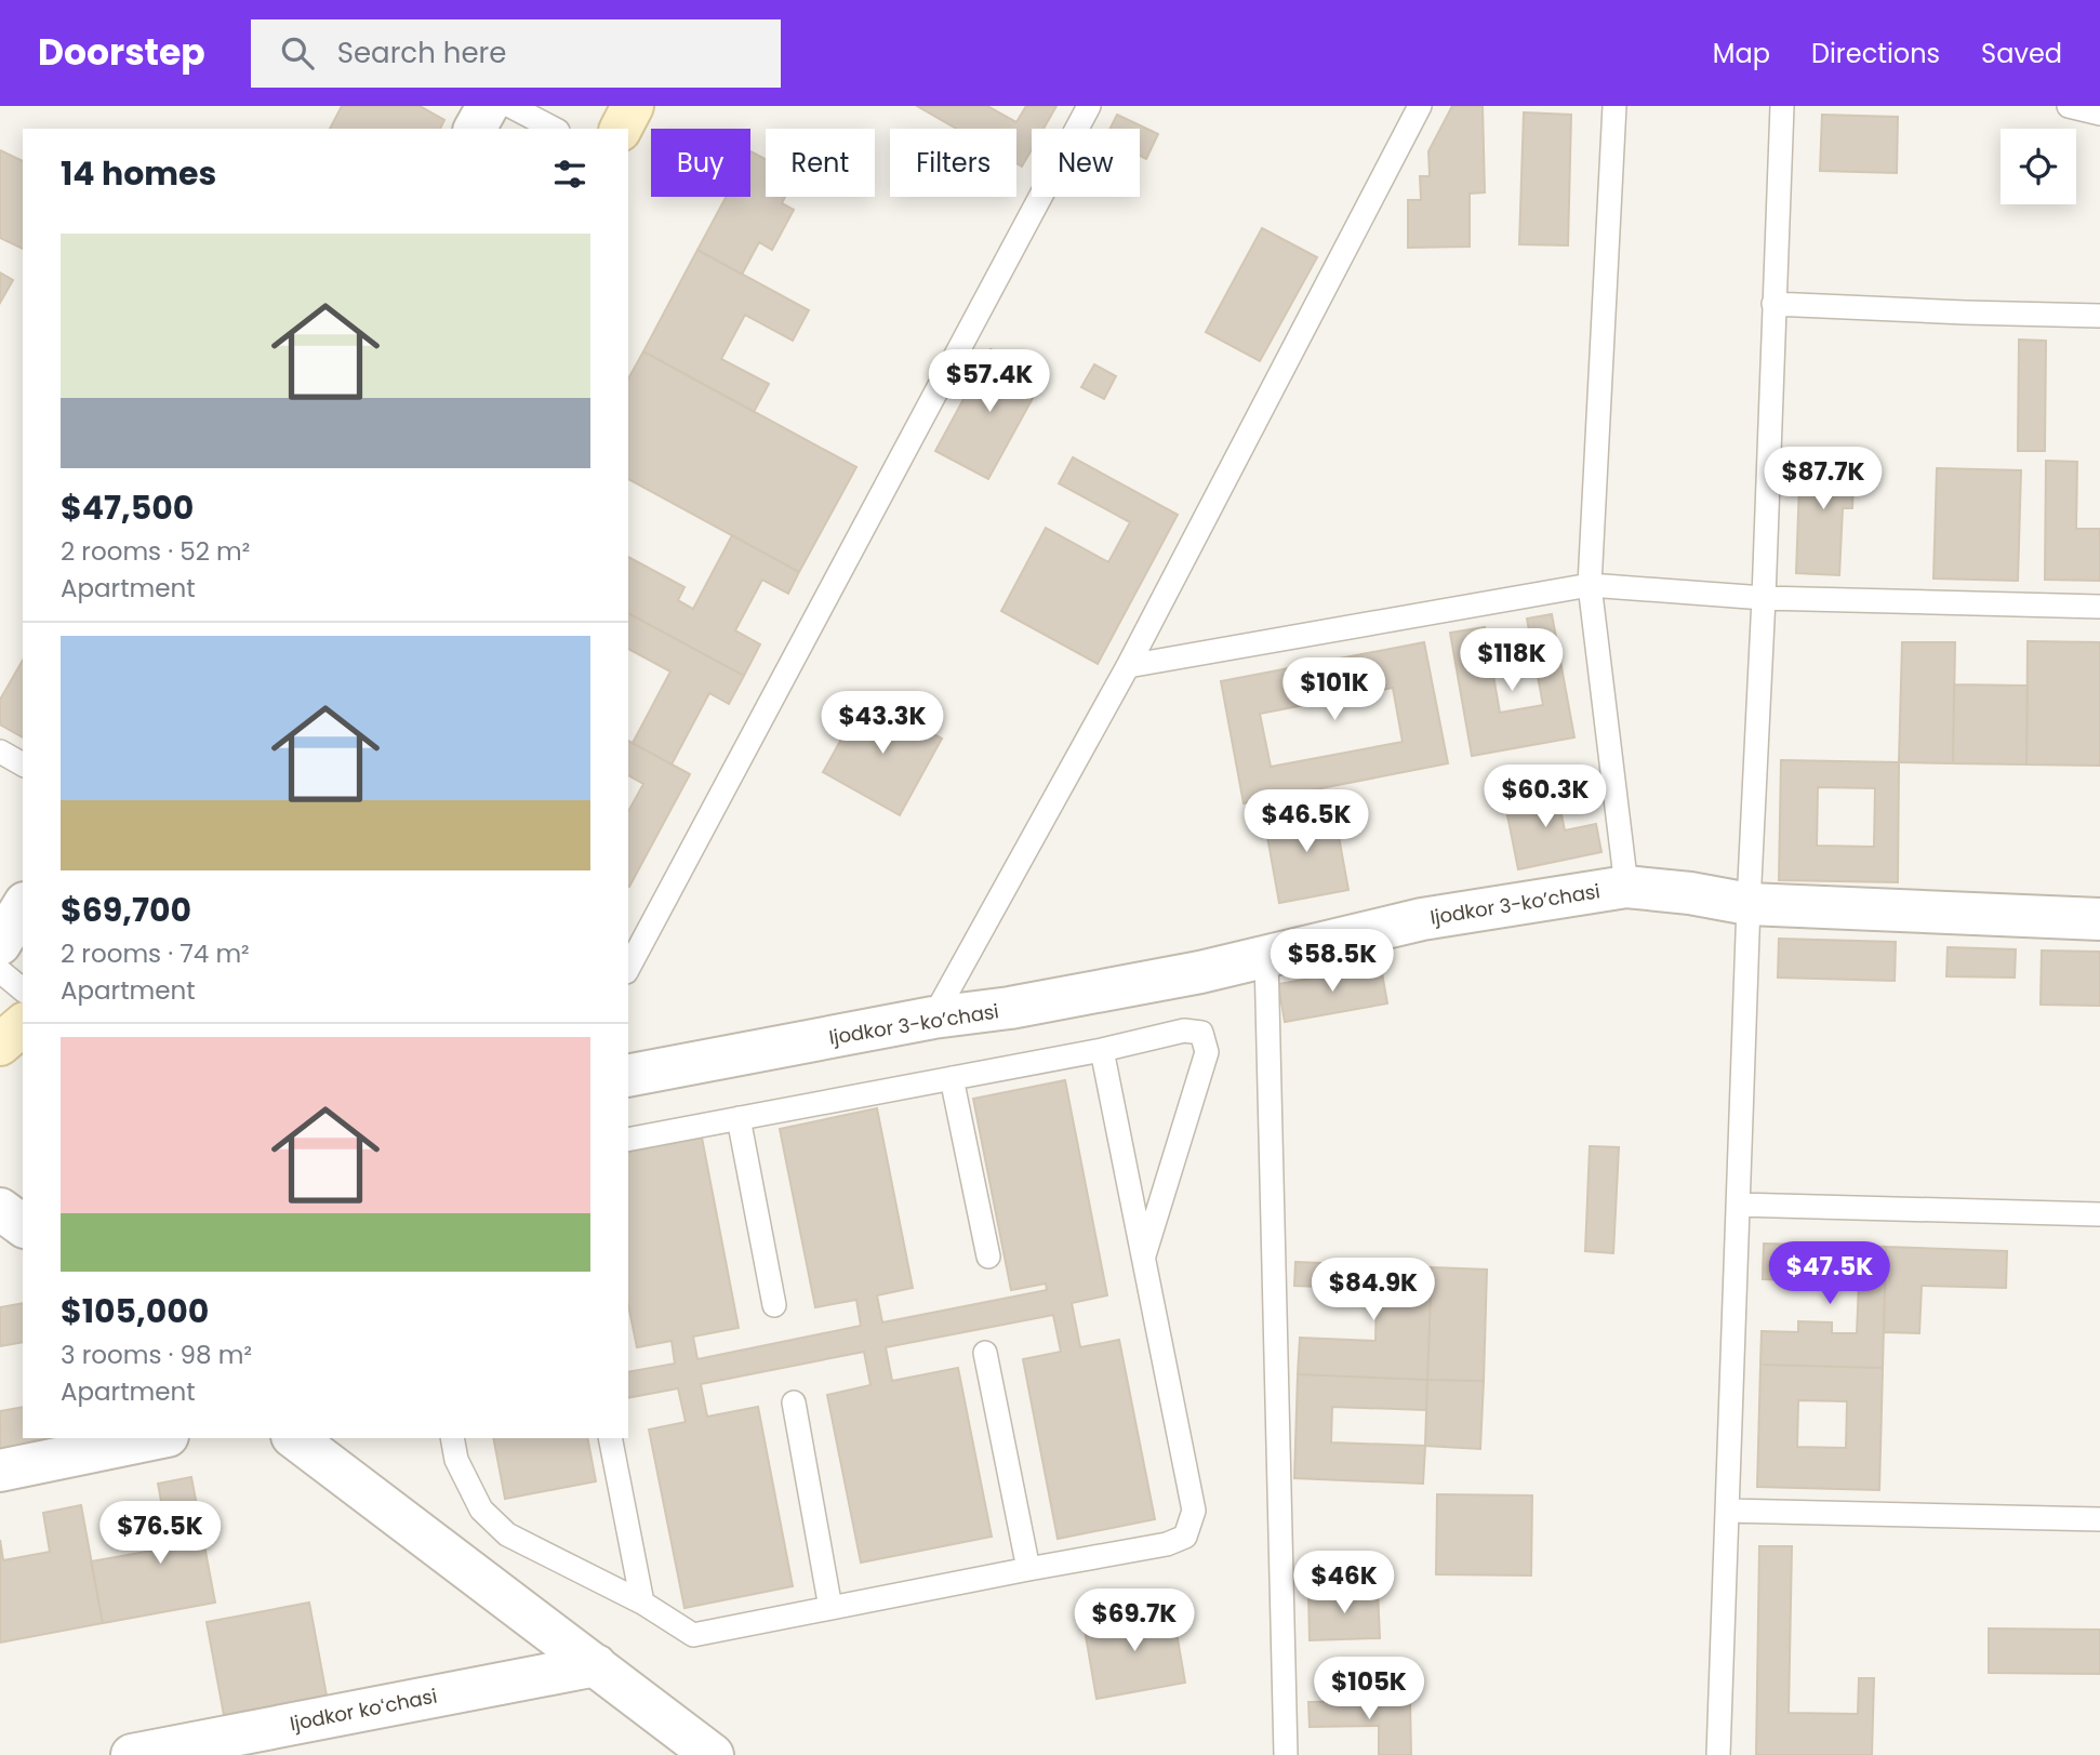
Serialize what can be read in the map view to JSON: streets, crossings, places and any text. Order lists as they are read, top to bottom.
{
  "streets": {
    "street": ["Ijodkor 3-koʼchasi", "Ijodkor koʻchasi"]
  },
  "page": {
    "header": "Doorstep",
    "search": "Search here",
    "nav": ["Map", "Directions", "Saved"],
    "chip": [
      "Buy",
      "Rent",
      "Filters",
      "New"
    ],
    "heading": "14 homes",
    "list": [
      {
        "name": "$47,500",
        "note": "2 rooms · 52 m² · Apartment"
      },
      {
        "name": "$69,700",
        "note": "2 rooms · 74 m² · Apartment"
      },
      {
        "name": "$105,000",
        "note": "3 rooms · 98 m² · Apartment"
      }
    ],
    "price": [
      "$57.4K",
      "$87.7K",
      "$118K",
      "$101K",
      "$43.3K",
      "$60.3K",
      "$46.5K",
      "$58.5K",
      "$47.5K",
      "$84.9K",
      "$76.5K",
      "$46K",
      "$69.7K",
      "$105K"
    ]
  }
}
